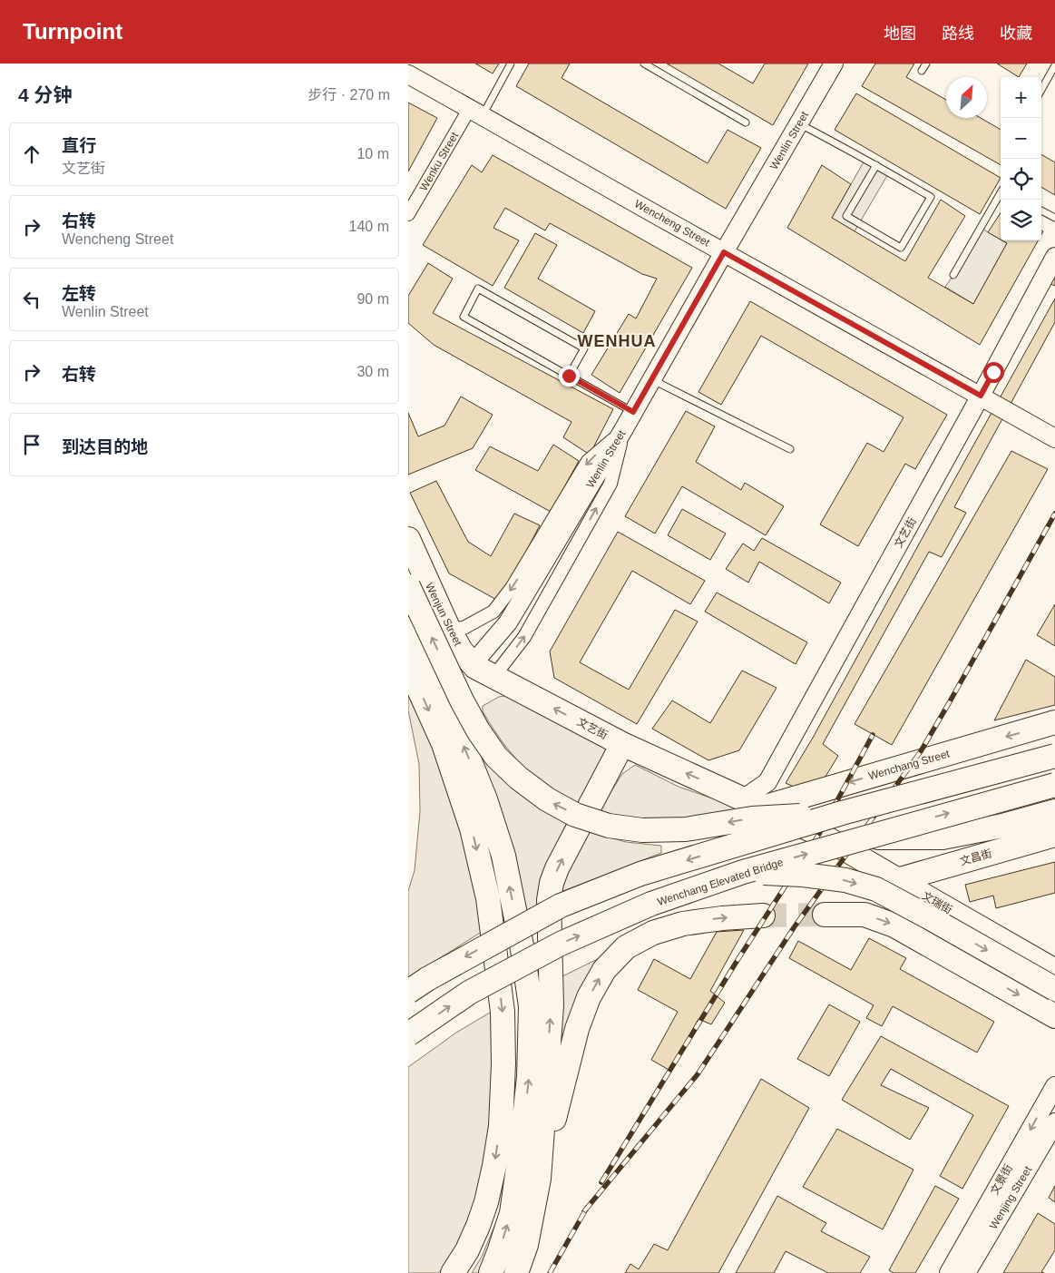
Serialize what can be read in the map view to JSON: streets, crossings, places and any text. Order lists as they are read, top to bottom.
{
  "streets": {
    "highway": [
      "文艺街",
      "Wenjun Street",
      "Wenchang Street",
      "文昌街",
      "Wenchang Elevated Bridge",
      "文瑞街"
    ],
    "street": [
      "Wenlin Street",
      "Wenku Street",
      "Wencheng Street",
      "文景街",
      "Wenjing Street"
    ]
  },
  "crossings": [
    ["Wenlin Street", "Wencheng Street"],
    ["Wenku Street", "Wencheng Street"],
    ["Wencheng Street", "文艺街"],
    ["文艺街", "Wenjun Street"],
    ["文艺街", "Wenchang Street"],
    ["文艺街", "文瑞街"],
    ["文昌街", "文瑞街"]
  ],
  "one_way": ["文景街"],
  "districts": ["WENHUA"],
  "north": "top right",
  "page": {
    "header": "Turnpoint",
    "nav": ["地图", "路线", "收藏"],
    "heading": ["4 分钟", "步行 · 270 m"],
    "map_buttons": ["+", "−"],
    "list": [
      ["直行", "文艺街", "10 m"],
      ["右转", "Wencheng Street", "140 m"],
      ["左转", "Wenlin Street", "90 m"],
      ["右转", "30 m"],
      "到达目的地"
    ]
  }
}
